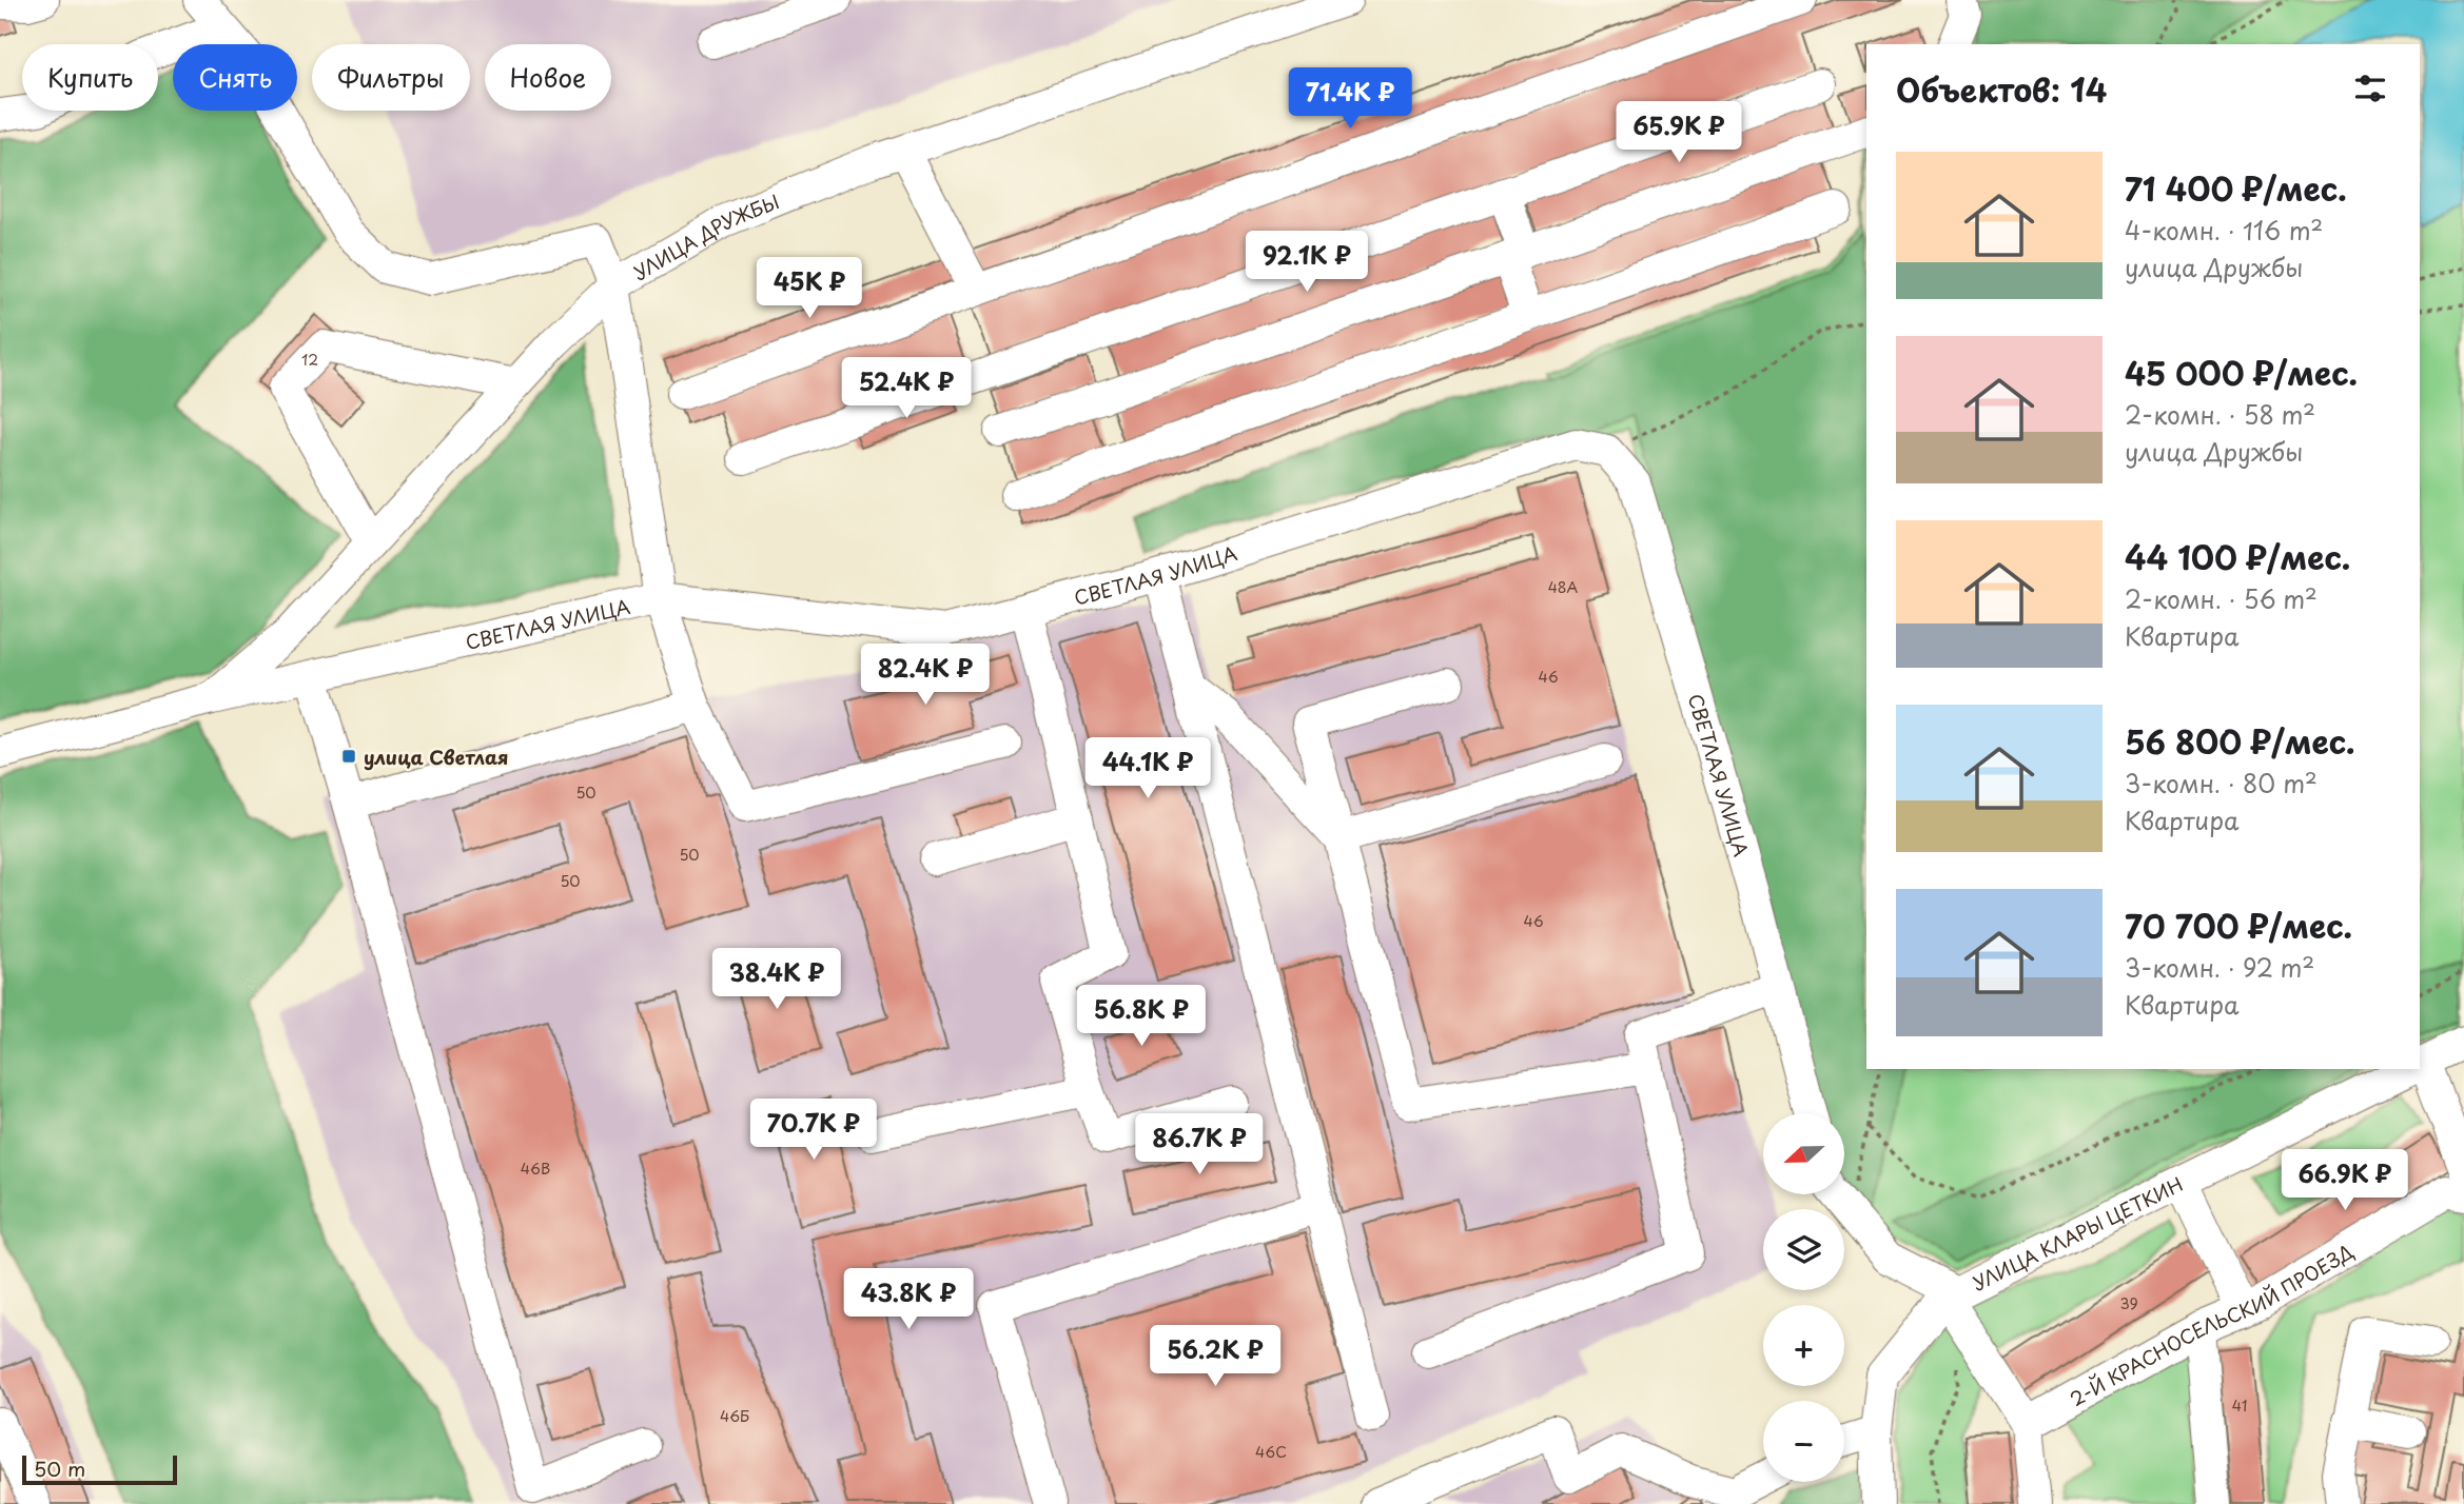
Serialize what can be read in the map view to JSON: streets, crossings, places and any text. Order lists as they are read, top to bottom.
{
  "streets": {
    "street": [
      "УЛИЦА ДРУЖБЫ",
      "СВЕТЛАЯ УЛИЦА",
      "УЛИЦА КЛАРЫ ЦЕТКИН",
      "2-Й КРАСНОСЕЛЬСКИЙ ПРОЕЗД"
    ]
  },
  "crossings": [
    ["УЛИЦА ДРУЖБЫ", "СВЕТЛАЯ УЛИЦА"]
  ],
  "places": {
    "transit": ["улица Светлая"]
  },
  "house_numbers": [
    "12",
    "48А",
    "46",
    "50",
    "50",
    "50",
    "46",
    "46В",
    "39",
    "41",
    "46Б",
    "46С"
  ],
  "scale_bar": "50 m",
  "north": "left",
  "page": {
    "chip": [
      "Купить",
      "Снять",
      "Фильтры",
      "Новое"
    ],
    "heading": "Объектов: 14",
    "price": [
      "71.4K ₽",
      "65.9K ₽",
      "92.1K ₽",
      "45K ₽",
      "52.4K ₽",
      "82.4K ₽",
      "44.1K ₽",
      "38.4K ₽",
      "56.8K ₽",
      "70.7K ₽",
      "86.7K ₽",
      "66.9K ₽",
      "43.8K ₽",
      "56.2K ₽"
    ],
    "list": [
      {
        "name": "71 400 ₽/мес.",
        "note": "4-комн. · 116 m² · улица Дружбы"
      },
      {
        "name": "45 000 ₽/мес.",
        "note": "2-комн. · 58 m² · улица Дружбы"
      },
      {
        "name": "44 100 ₽/мес.",
        "note": "2-комн. · 56 m² · Квартира"
      },
      {
        "name": "56 800 ₽/мес.",
        "note": "3-комн. · 80 m² · Квартира"
      },
      {
        "name": "70 700 ₽/мес.",
        "note": "3-комн. · 92 m² · Квартира"
      }
    ],
    "map_buttons": ["+", "−"],
    "scale": "50 m"
  }
}
